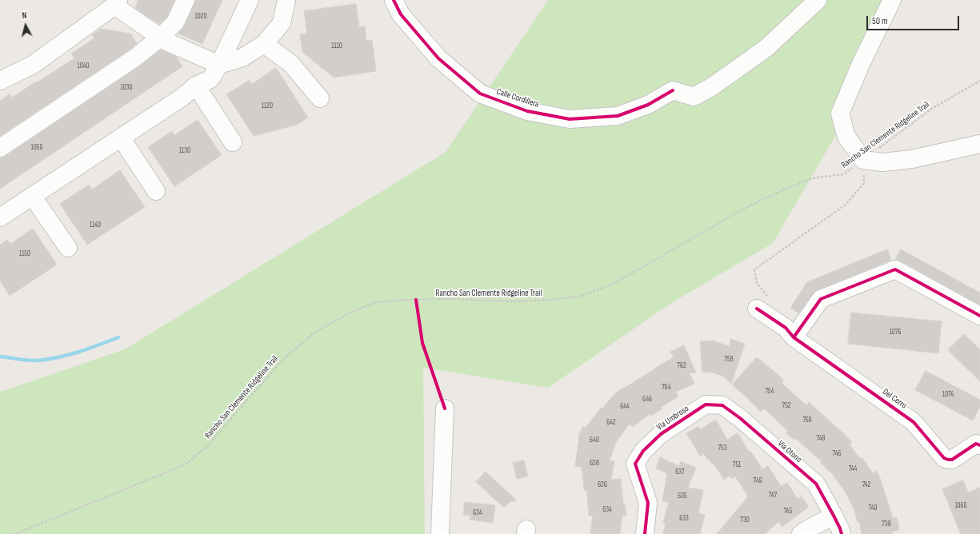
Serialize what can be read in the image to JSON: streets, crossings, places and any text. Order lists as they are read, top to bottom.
{
  "streets": {
    "street": [
      "Calle Cordillera",
      "Del Cerro",
      "Via Umbroso",
      "Via Otono"
    ],
    "path": ["Rancho San Clemente Ridgeline Trail"]
  },
  "crossings": [
    ["Via Umbroso", "Via Otono"]
  ],
  "house_numbers": [
    "1020",
    "1110",
    "1040",
    "1030",
    "1120",
    "1050",
    "1130",
    "1140",
    "1150",
    "1076",
    "758",
    "762",
    "764",
    "754",
    "1074",
    "646",
    "752",
    "644",
    "750",
    "642",
    "748",
    "640",
    "753",
    "746",
    "638",
    "751",
    "744",
    "637",
    "749",
    "636",
    "742",
    "747",
    "635",
    "1060",
    "740",
    "634",
    "745",
    "634",
    "633",
    "730",
    "738"
  ],
  "scale_bar": "50 m",
  "north": "top"
}
